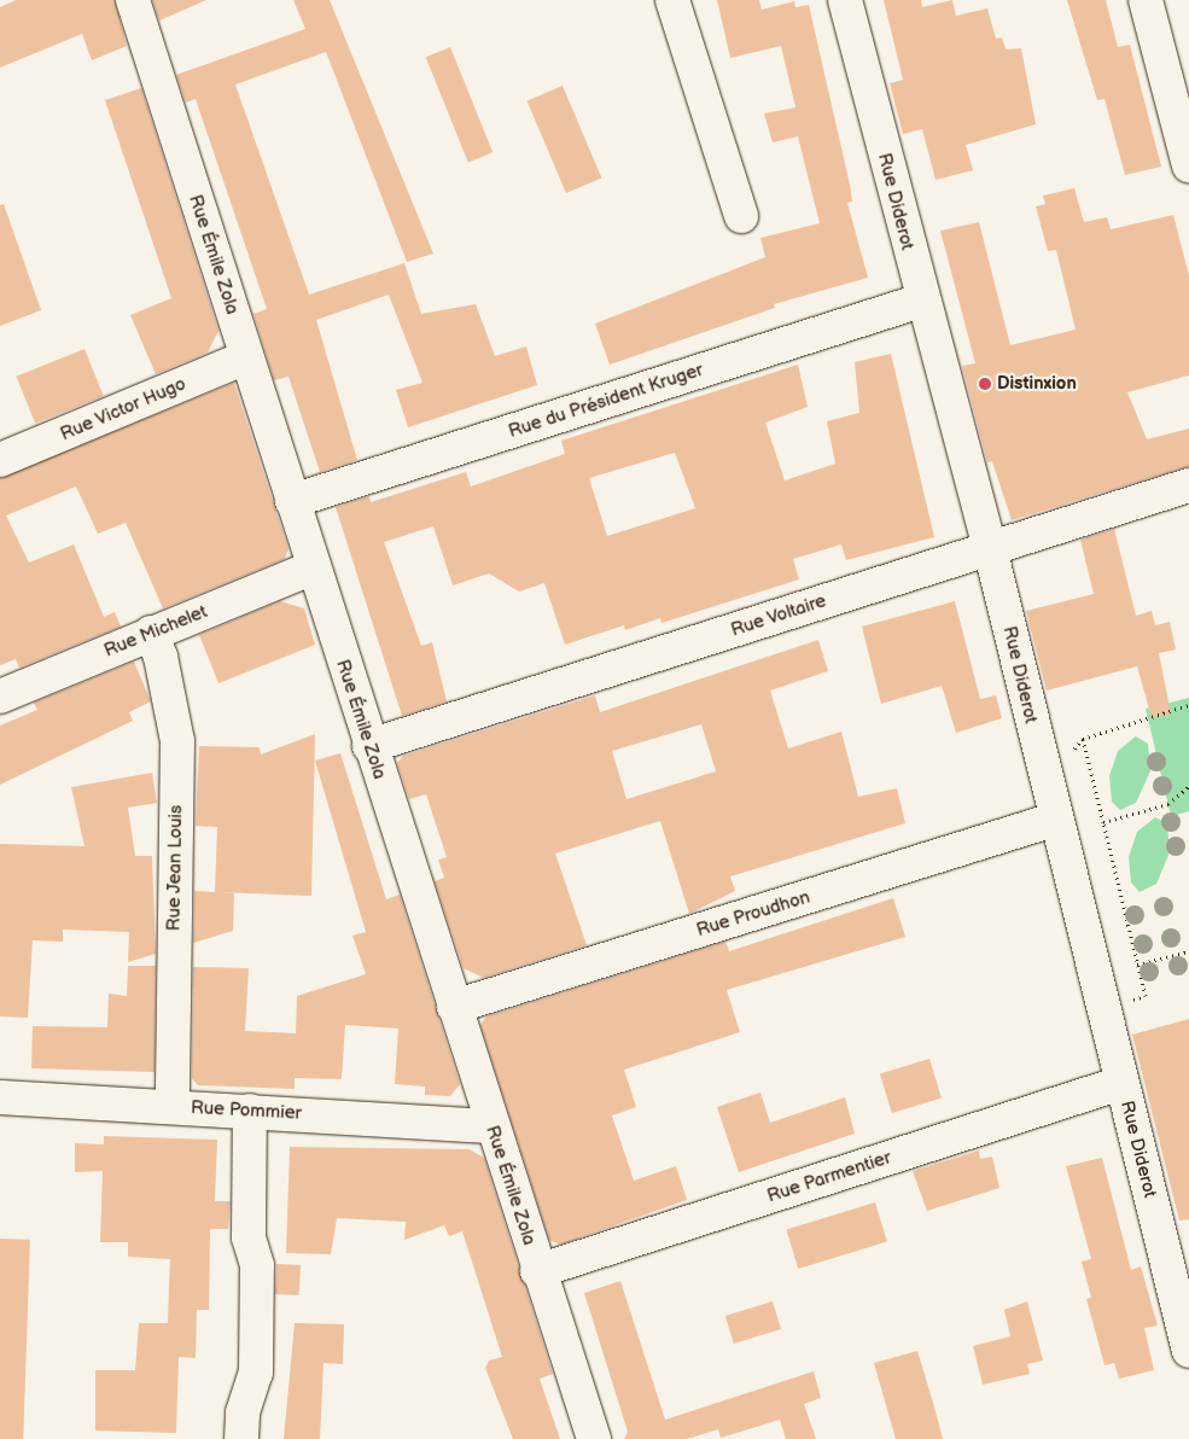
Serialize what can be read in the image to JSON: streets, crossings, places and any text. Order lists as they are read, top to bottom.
{
  "streets": {
    "street": [
      "Rue Diderot",
      "Rue Émile Zola",
      "Rue du Président Kruger",
      "Rue Victor Hugo",
      "Rue Voltaire",
      "Rue Michelet",
      "Rue Jean Louis",
      "Rue Proudhon",
      "Rue Pommier",
      "Rue Parmentier"
    ]
  },
  "crossings": [
    ["Rue Diderot", "Rue du Président Kruger"],
    ["Rue Diderot", "Rue Voltaire"],
    ["Rue Diderot", "Rue Proudhon"],
    ["Rue Diderot", "Rue Parmentier"],
    ["Rue Émile Zola", "Rue du Président Kruger"],
    ["Rue Émile Zola", "Rue Victor Hugo"],
    ["Rue Émile Zola", "Rue Voltaire"],
    ["Rue Émile Zola", "Rue Michelet"],
    ["Rue Émile Zola", "Rue Proudhon"],
    ["Rue Émile Zola", "Rue Pommier"],
    ["Rue Émile Zola", "Rue Parmentier"],
    ["Rue Michelet", "Rue Jean Louis"],
    ["Rue Jean Louis", "Rue Pommier"]
  ],
  "places": ["Distinxion"]
}
